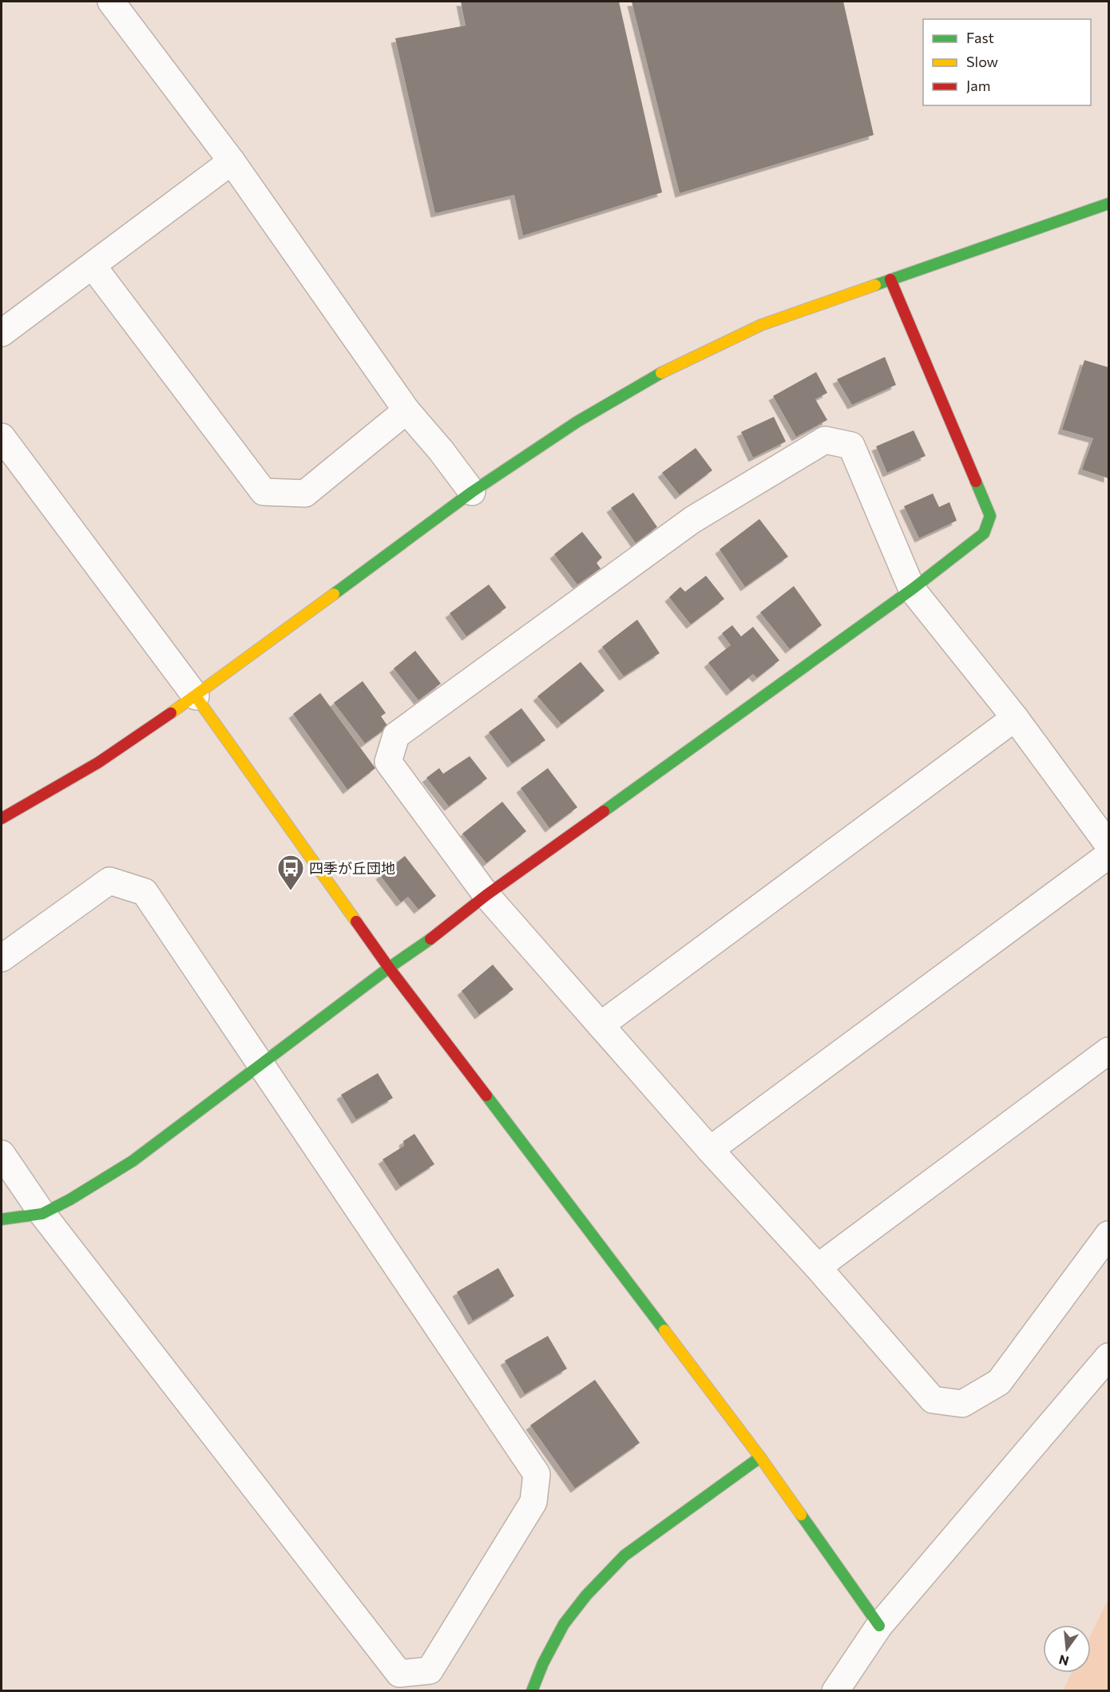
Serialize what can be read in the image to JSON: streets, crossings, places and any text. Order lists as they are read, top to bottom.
{
  "places": {
    "bus stop": ["四季が丘団地"]
  },
  "legend": ["Fast", "Slow", "Jam"],
  "north": "bottom"
}
